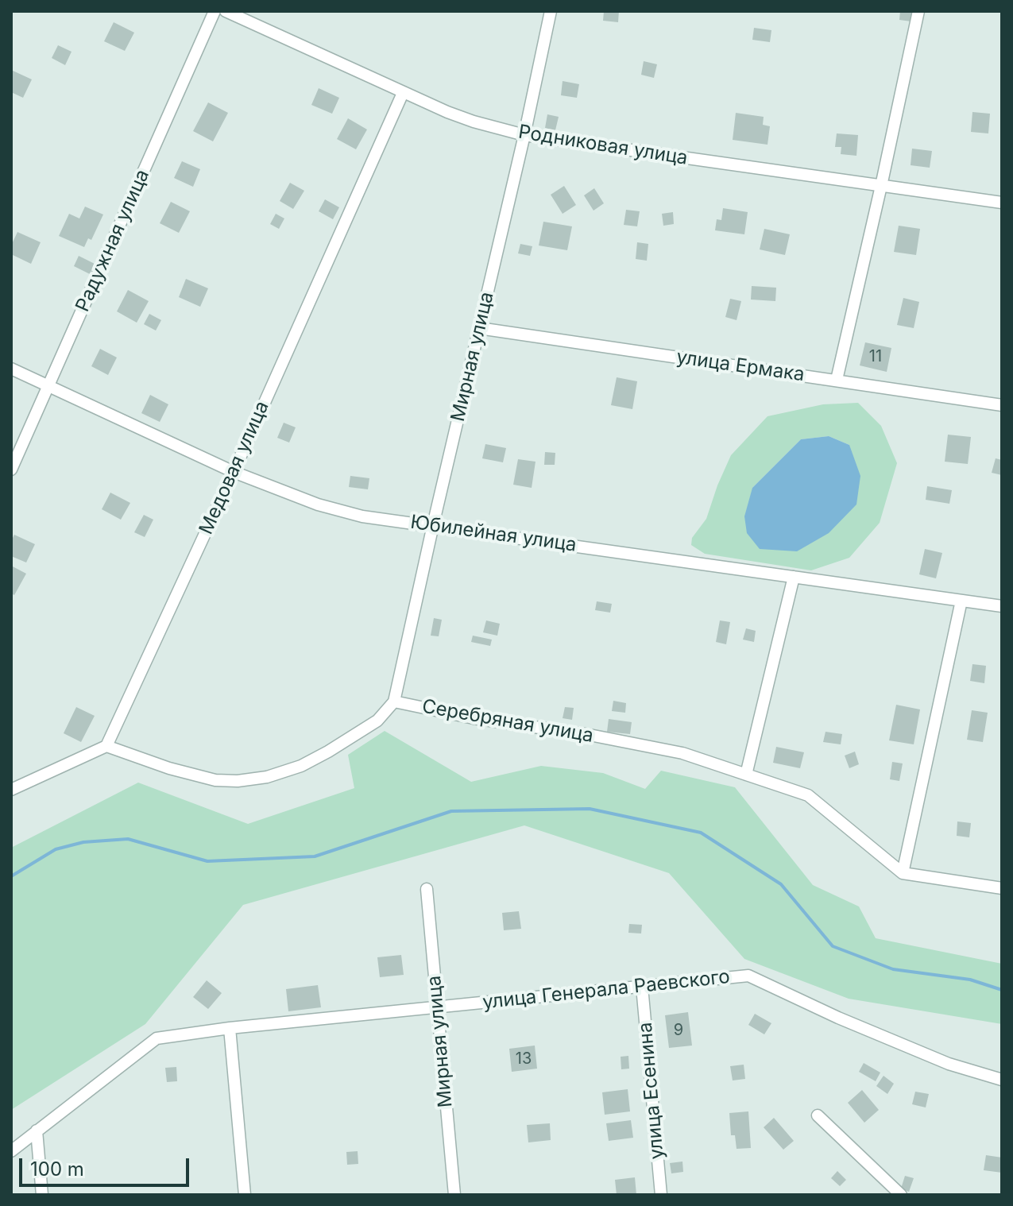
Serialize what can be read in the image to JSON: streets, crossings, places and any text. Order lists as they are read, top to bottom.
{
  "streets": {
    "street": [
      "Родниковая улица",
      "Радужная улица",
      "Мирная улица",
      "улица Ермака",
      "Медовая улица",
      "Юбилейная улица",
      "Серебряная улица",
      "улица Генерала Раевского",
      "улица Есенина"
    ]
  },
  "crossings": [
    ["Родниковая улица", "Мирная улица"],
    ["Родниковая улица", "Медовая улица"],
    ["Радужная улица", "Юбилейная улица"],
    ["Мирная улица", "улица Ермака"],
    ["Мирная улица", "Юбилейная улица"],
    ["Мирная улица", "Серебряная улица"],
    ["Мирная улица", "улица Генерала Раевского"],
    ["Медовая улица", "Юбилейная улица"],
    ["Медовая улица", "Серебряная улица"],
    ["улица Генерала Раевского", "улица Есенина"]
  ],
  "house_numbers": ["11", "9", "13"],
  "scale_bar": "100 m"
}
